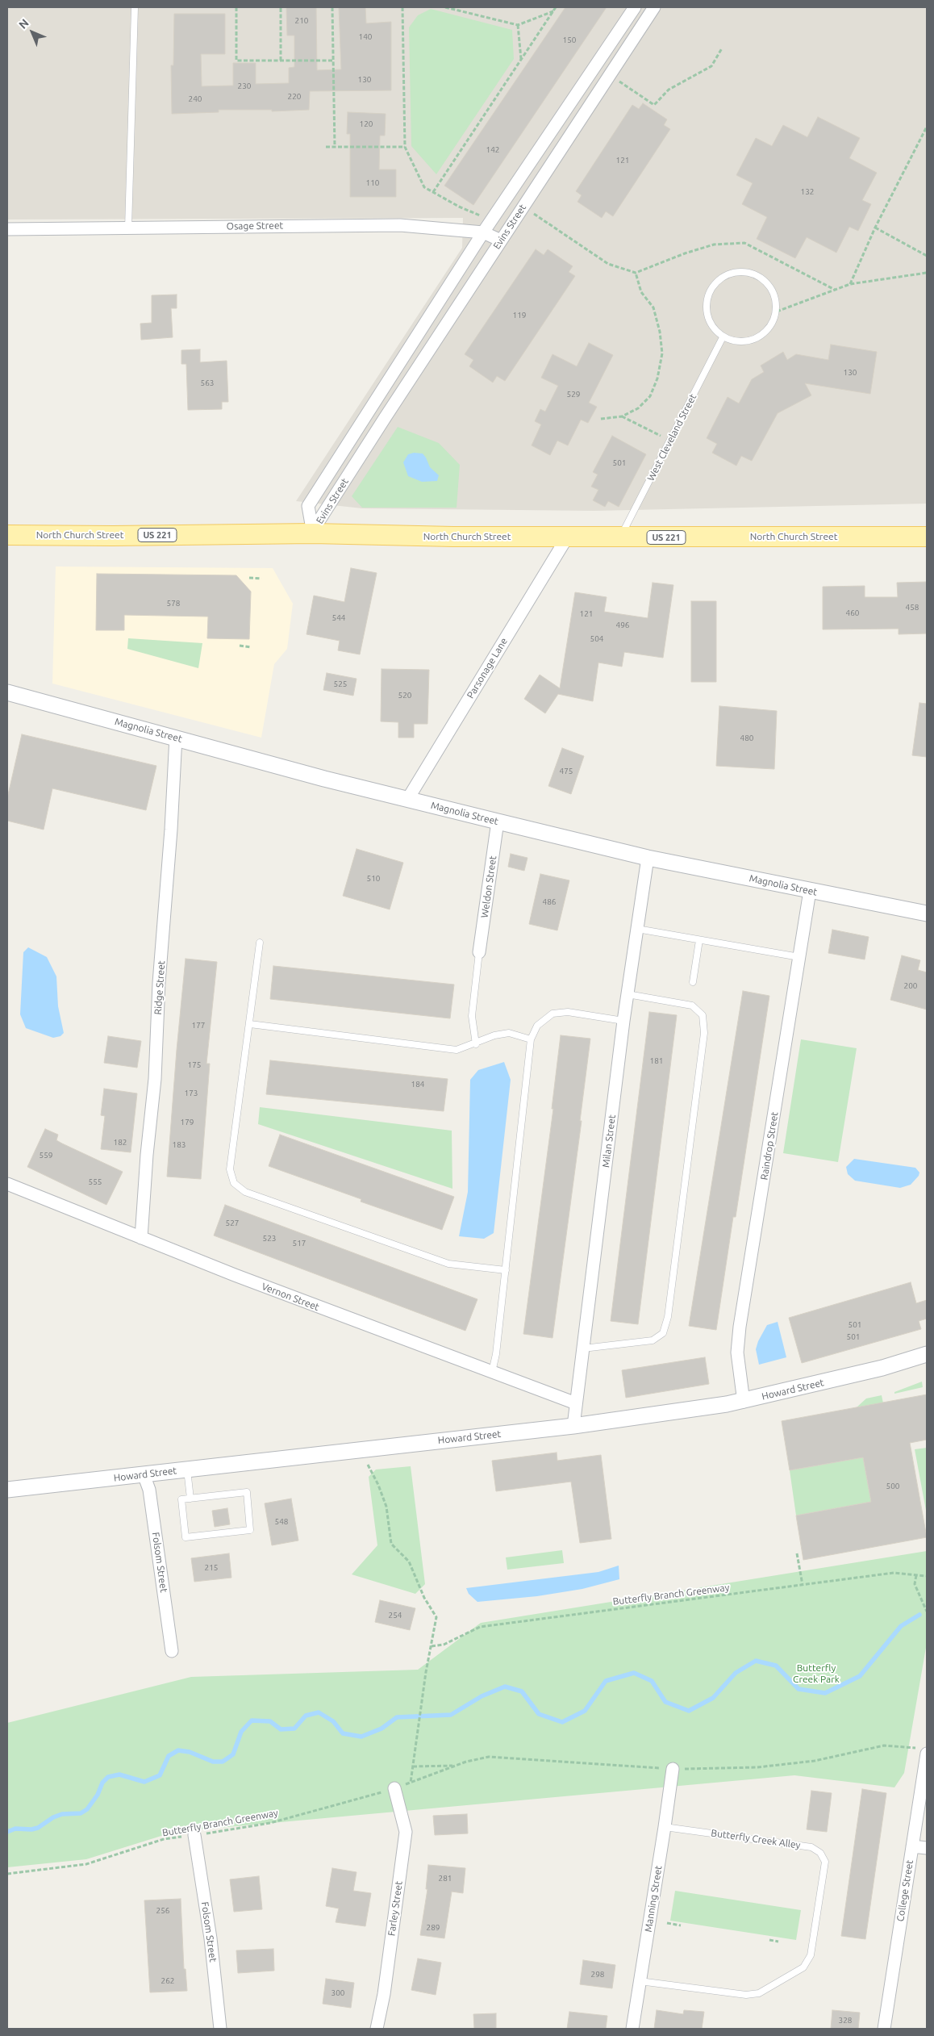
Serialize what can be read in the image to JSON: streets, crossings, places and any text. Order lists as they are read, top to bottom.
{
  "streets": {
    "main road": ["North Church Street", "US 221"],
    "street": [
      "Osage Street",
      "Evins Street",
      "Parsonage Lane",
      "Magnolia Street",
      "Weldon Street",
      "Ridge Street",
      "Milan Street",
      "Raindrop Street",
      "Vernon Street",
      "Howard Street",
      "Folsom Street",
      "College Street",
      "Manning Street",
      "Farley Street"
    ],
    "lane": ["West Cleveland Street", "Butterfly Creek Alley"],
    "path": ["Butterfly Branch Greenway"]
  },
  "crossings": [
    ["Osage Street", "Evins Street"],
    ["Evins Street", "North Church Street"],
    ["West Cleveland Street", "North Church Street"],
    ["North Church Street", "Parsonage Lane"],
    ["Parsonage Lane", "Magnolia Street"],
    ["Magnolia Street", "Weldon Street"],
    ["Magnolia Street", "Ridge Street"],
    ["Magnolia Street", "Milan Street"],
    ["Magnolia Street", "Raindrop Street"],
    ["Ridge Street", "Vernon Street"],
    ["Milan Street", "Vernon Street"],
    ["Milan Street", "Howard Street"],
    ["Raindrop Street", "Howard Street"],
    ["Howard Street", "Folsom Street"],
    ["Folsom Street", "Butterfly Branch Greenway"],
    ["Butterfly Branch Greenway", "College Street"],
    ["Butterfly Branch Greenway", "Manning Street"],
    ["Butterfly Branch Greenway", "Farley Street"],
    ["Butterfly Creek Alley", "Manning Street"]
  ],
  "parks": ["Butterfly Creek Park"],
  "house_numbers": [
    "210",
    "140",
    "150",
    "130",
    "230",
    "220",
    "240",
    "120",
    "142",
    "121",
    "110",
    "132",
    "119",
    "130",
    "563",
    "529",
    "501",
    "578",
    "458",
    "460",
    "121",
    "544",
    "496",
    "504",
    "525",
    "520",
    "480",
    "475",
    "510",
    "486",
    "200",
    "177",
    "181",
    "175",
    "184",
    "173",
    "179",
    "182",
    "183",
    "559",
    "555",
    "527",
    "523",
    "517",
    "501",
    "501",
    "500",
    "548",
    "215",
    "254",
    "281",
    "256",
    "289",
    "298",
    "262",
    "300",
    "328"
  ],
  "north": "top left"
}
